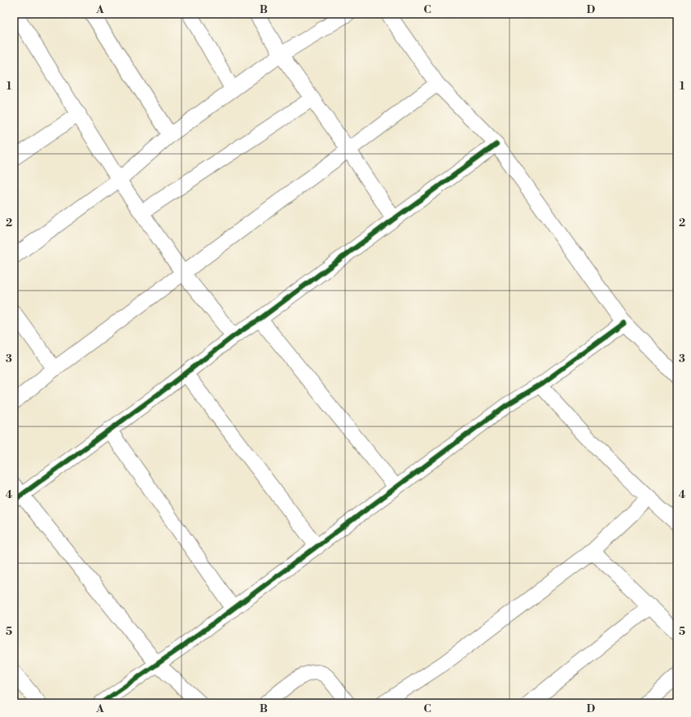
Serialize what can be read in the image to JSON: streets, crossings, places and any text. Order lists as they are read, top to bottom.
{
  "grid": {
    "columns": [
      "A",
      "B",
      "C",
      "D"
    ],
    "rows": [
      "1",
      "2",
      "3",
      "4",
      "5"
    ]
  }
}
